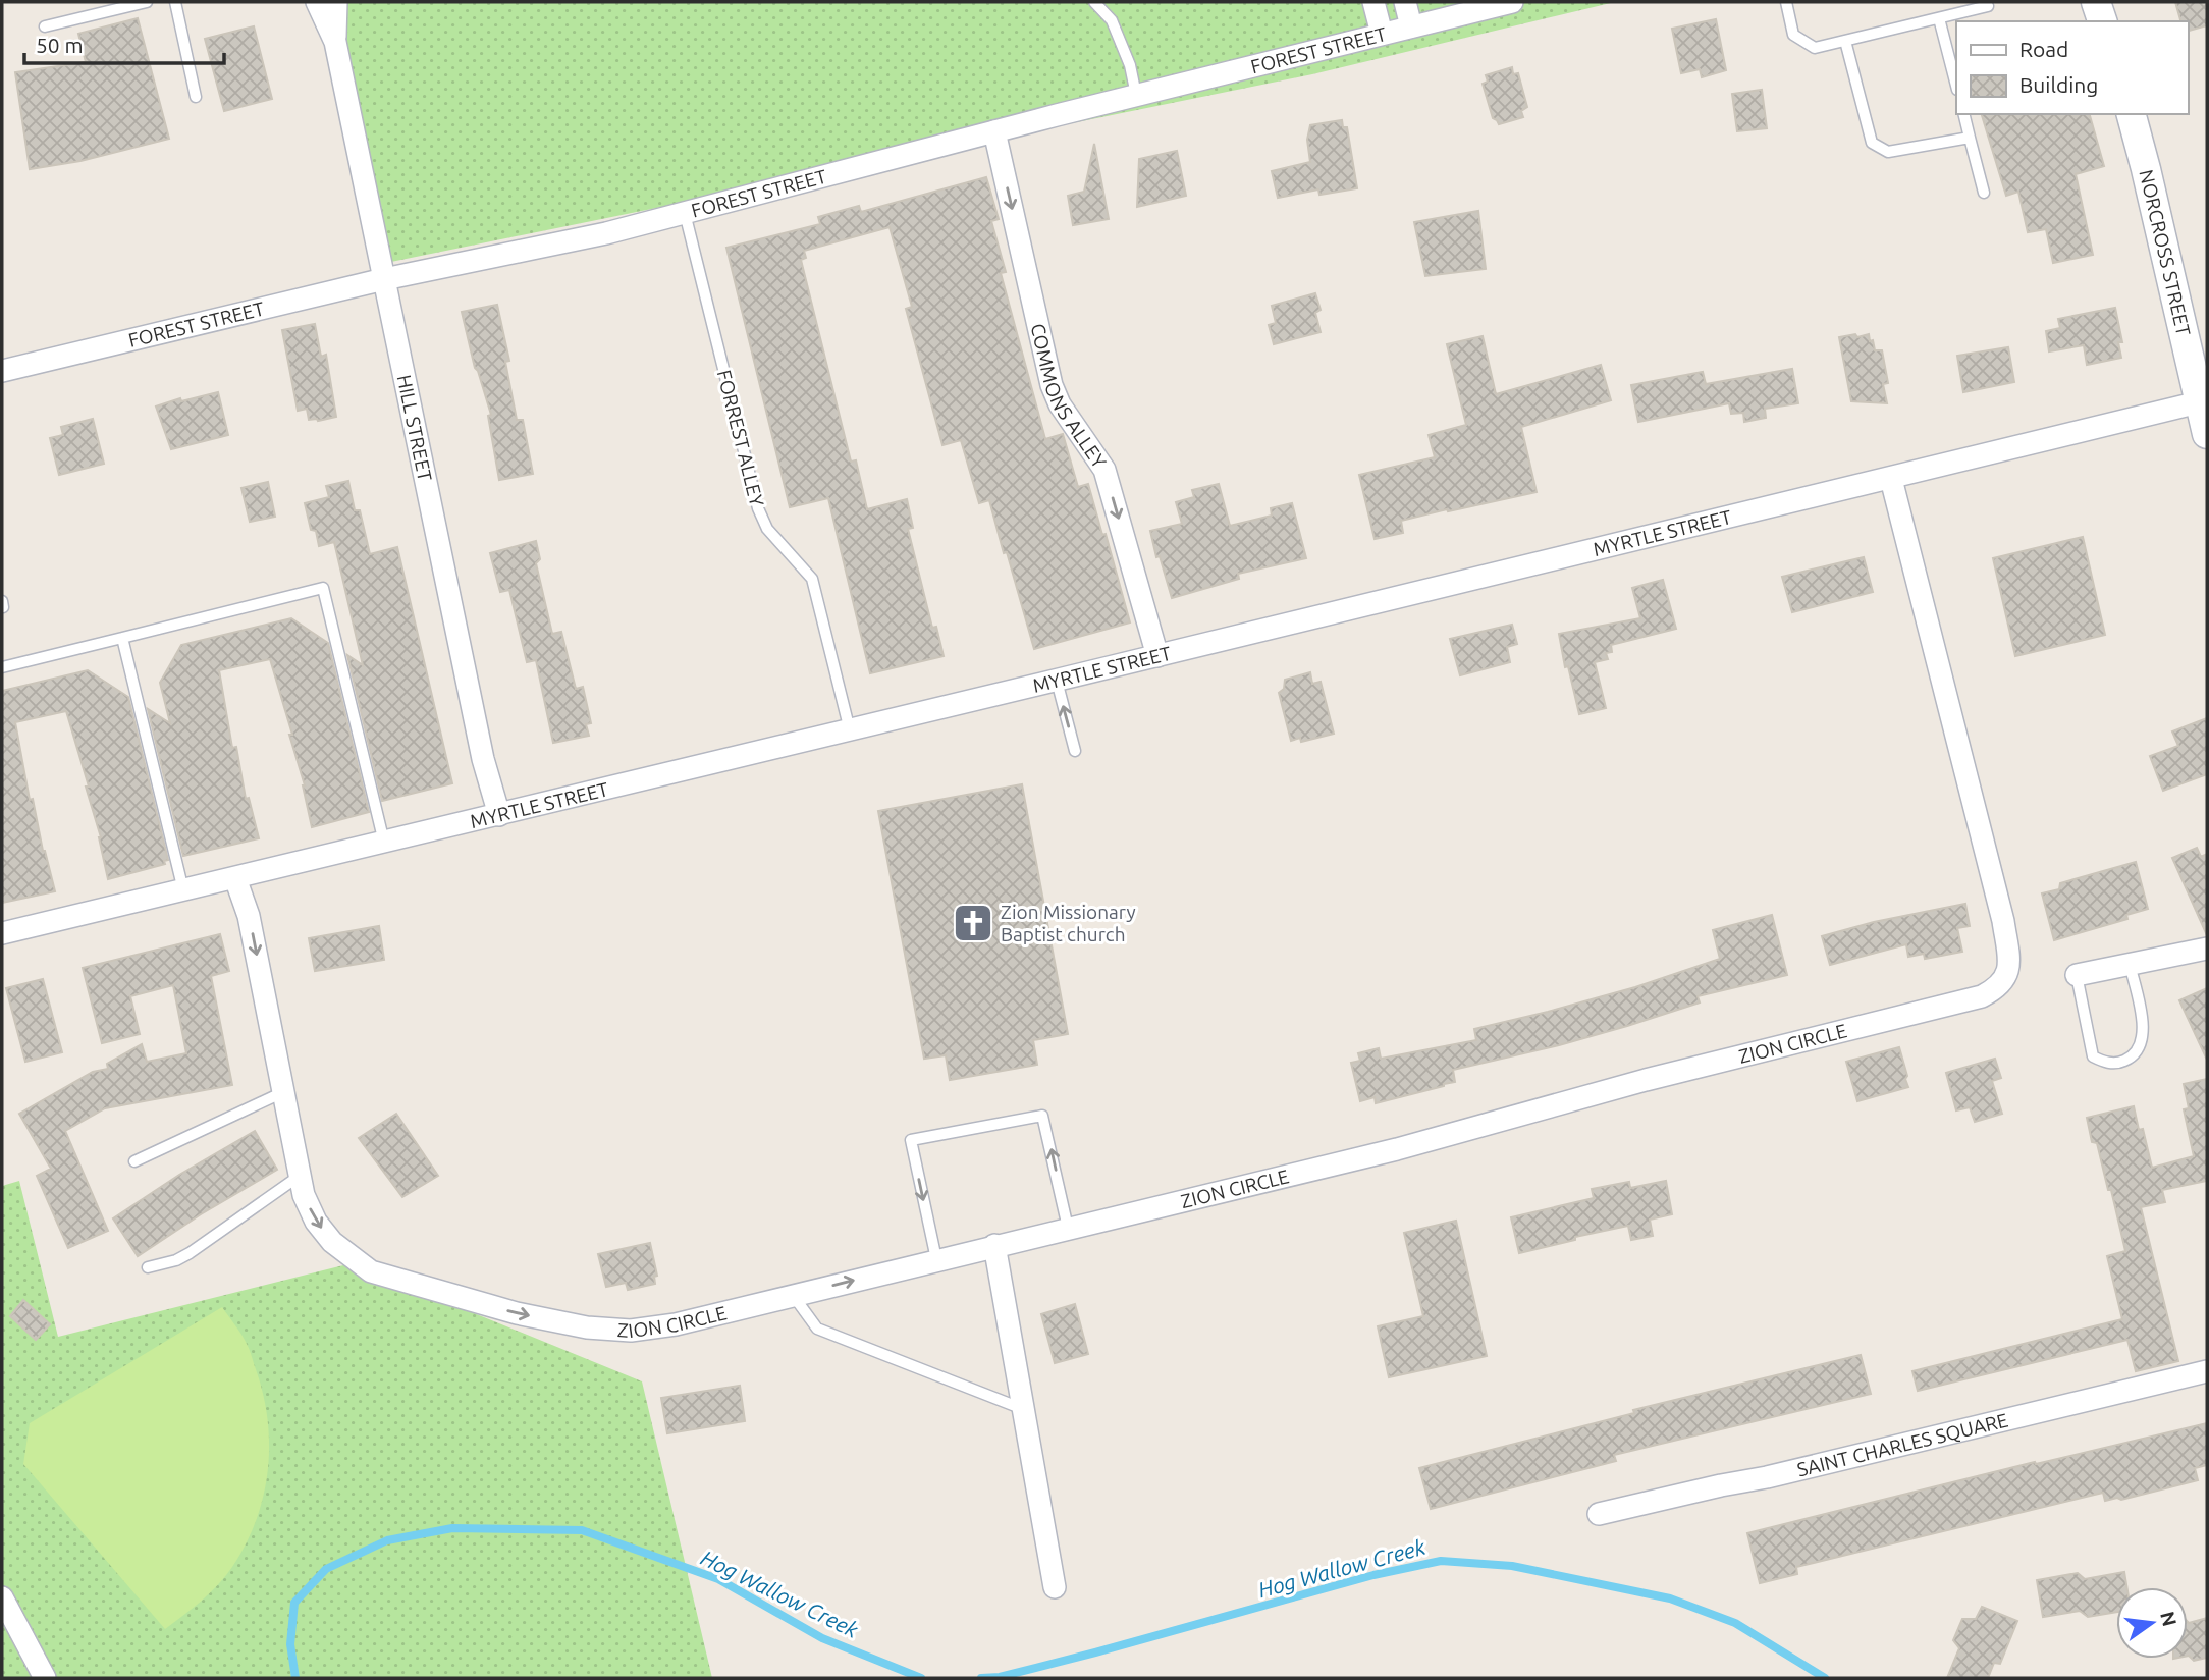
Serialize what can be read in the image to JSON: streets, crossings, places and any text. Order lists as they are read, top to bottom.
{
  "streets": {
    "street": [
      "FOREST STREET",
      "NORCROSS STREET",
      "COMMONS ALLEY",
      "HILL STREET",
      "MYRTLE STREET",
      "ZION CIRCLE",
      "SAINT CHARLES SQUARE"
    ],
    "lane": ["FORREST ALLEY"]
  },
  "crossings": [
    ["FOREST STREET", "COMMONS ALLEY"],
    ["FOREST STREET", "HILL STREET"],
    ["FOREST STREET", "FORREST ALLEY"],
    ["NORCROSS STREET", "MYRTLE STREET"],
    ["COMMONS ALLEY", "MYRTLE STREET"],
    ["HILL STREET", "MYRTLE STREET"],
    ["FORREST ALLEY", "MYRTLE STREET"],
    ["MYRTLE STREET", "ZION CIRCLE"]
  ],
  "one_way": ["COMMONS ALLEY"],
  "water": ["Hog Wallow Creek"],
  "places": {
    "church": ["Zion Missionary Baptist church"]
  },
  "legend": ["Road", "Building"],
  "scale_bar": "50 m",
  "north": "right"
}
